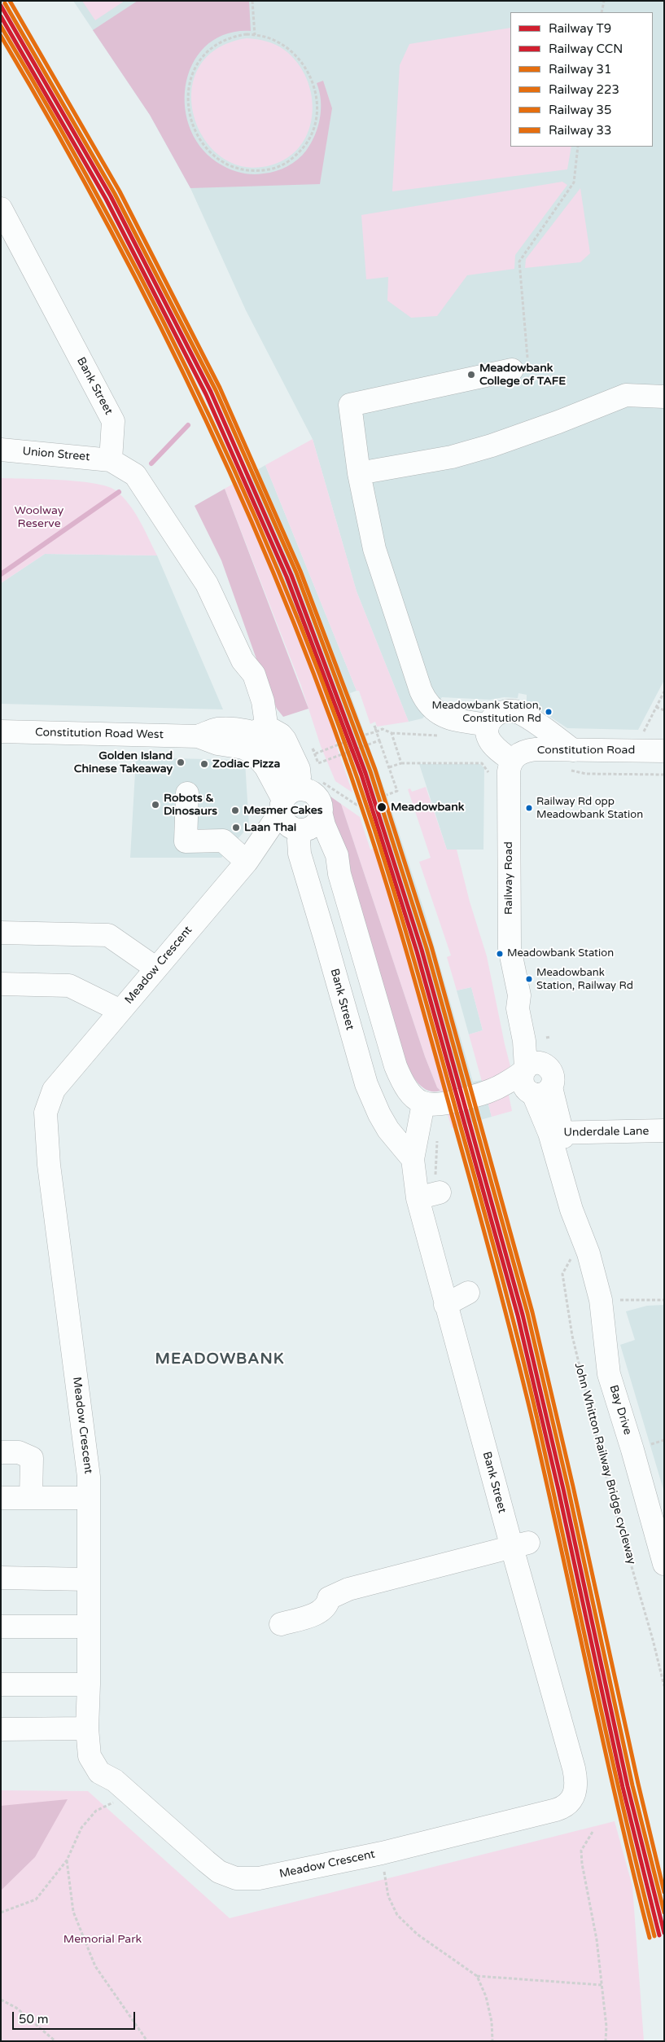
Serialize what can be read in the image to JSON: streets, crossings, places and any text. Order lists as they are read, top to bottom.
{
  "streets": {
    "street": [
      "Bank Street",
      "Union Street",
      "Constitution Road West",
      "Constitution Road",
      "Railway Road",
      "Meadow Crescent",
      "Underdale Lane",
      "Bay Drive"
    ],
    "path": ["John Whitton Railway Bridge cycleway"]
  },
  "crossings": [
    ["Bank Street", "Union Street"],
    ["Bank Street", "Meadow Crescent"],
    ["Constitution Road", "Railway Road"],
    ["Railway Road", "Bay Drive"],
    ["Underdale Lane", "Bay Drive"],
    ["Bay Drive", "John Whitton Railway Bridge cycleway"]
  ],
  "districts": ["MEADOWBANK"],
  "parks": ["Woolway Reserve", "Memorial Park"],
  "places": [
    "Meadowbank College of TAFE",
    "Meadowbank Station, Constitution Rd",
    "Golden Island Chinese Takeaway",
    "Zodiac Pizza",
    "Robots & Dinosaurs",
    "Meadowbank",
    "Railway Rd opp Meadowbank Station",
    "Mesmer Cakes",
    "Laan Thai",
    "Meadowbank Station",
    "Meadowbank Station, Railway Rd"
  ],
  "lines": [
    "rail line 35",
    "rail line 31",
    "rail line T9",
    "rail line CCN",
    "rail line 223",
    "rail line 33"
  ],
  "legend": [
    "Railway T9",
    "Railway CCN",
    "Railway 31",
    "Railway 223",
    "Railway 35",
    "Railway 33"
  ],
  "scale_bar": "50 m"
}
